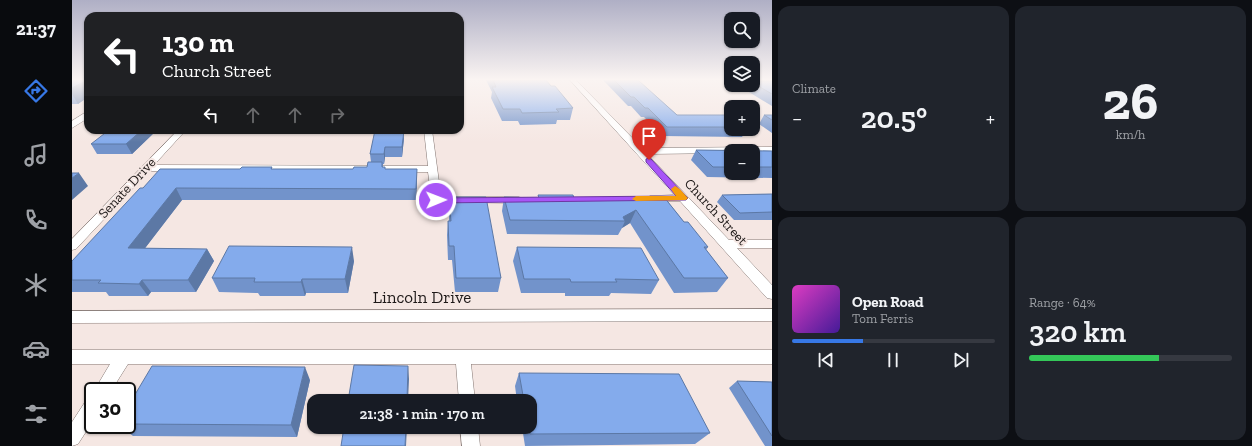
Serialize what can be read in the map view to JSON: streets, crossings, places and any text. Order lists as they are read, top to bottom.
{
  "streets": {
    "street": ["Senate Drive", "Church Street", "Lincoln Drive"]
  },
  "page": {
    "tabs": "21:37",
    "tile": [
      "Climate",
      ["26", "km/h"],
      ["Range · 64%", "320 km"]
    ],
    "map_buttons": ["+", "−"],
    "turn": ["130 m", "Church Street"],
    "heat": ["−", "20.5°", "+"],
    "song": ["Open Road", "Tom Ferris"],
    "limit": "30",
    "trip": "21:38 · 1 min · 170 m"
  }
}
